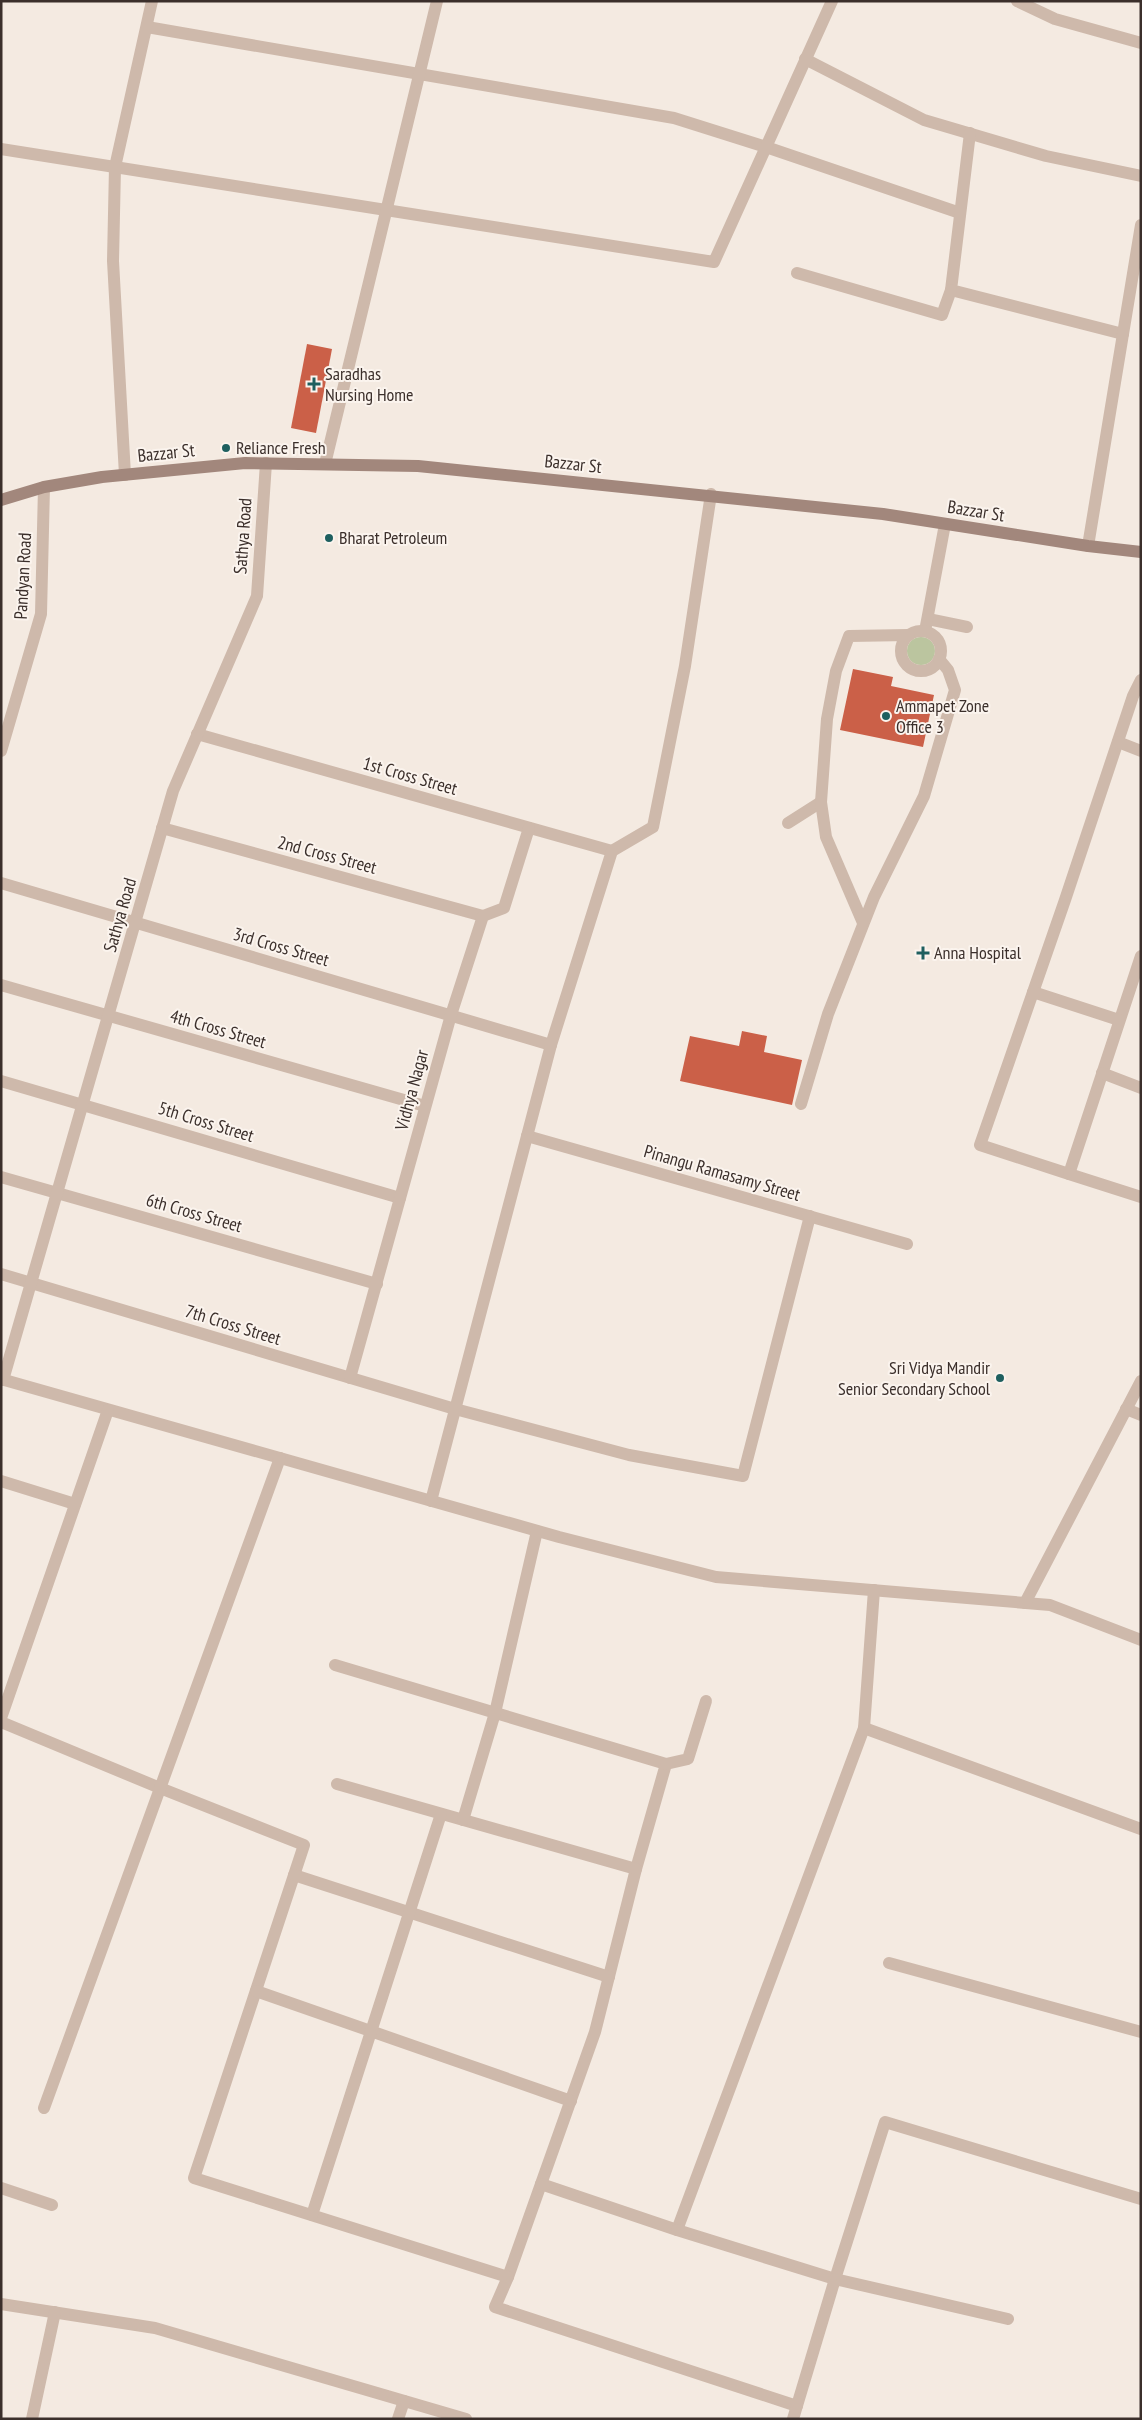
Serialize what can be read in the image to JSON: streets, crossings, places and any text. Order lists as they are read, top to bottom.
{
  "streets": {
    "main road": ["Bazzar St"],
    "street": [
      "Sathya Road",
      "Pandyan Road",
      "1st Cross Street",
      "2nd Cross Street",
      "3rd Cross Street",
      "4th Cross Street",
      "Vidhya Nagar",
      "5th Cross Street",
      "Pinangu Ramasamy Street",
      "6th Cross Street",
      "7th Cross Street"
    ]
  },
  "crossings": [
    ["Bazzar St", "Sathya Road"],
    ["Bazzar St", "Pandyan Road"],
    ["Sathya Road", "1st Cross Street"],
    ["Sathya Road", "2nd Cross Street"],
    ["Sathya Road", "3rd Cross Street"],
    ["Sathya Road", "4th Cross Street"],
    ["Sathya Road", "5th Cross Street"],
    ["Sathya Road", "6th Cross Street"],
    ["Sathya Road", "7th Cross Street"],
    ["2nd Cross Street", "Vidhya Nagar"],
    ["3rd Cross Street", "Vidhya Nagar"],
    ["4th Cross Street", "Vidhya Nagar"],
    ["Vidhya Nagar", "5th Cross Street"],
    ["Vidhya Nagar", "6th Cross Street"],
    ["Vidhya Nagar", "7th Cross Street"],
    ["Pinangu Ramasamy Street", "7th Cross Street"]
  ],
  "places": {
    "health": ["Saradhas Nursing Home", "Anna Hospital"],
    "other": [
      "Reliance Fresh",
      "Bharat Petroleum",
      "Ammapet Zone Office 3",
      "Sri Vidya Mandir Senior Secondary School"
    ]
  }
}
